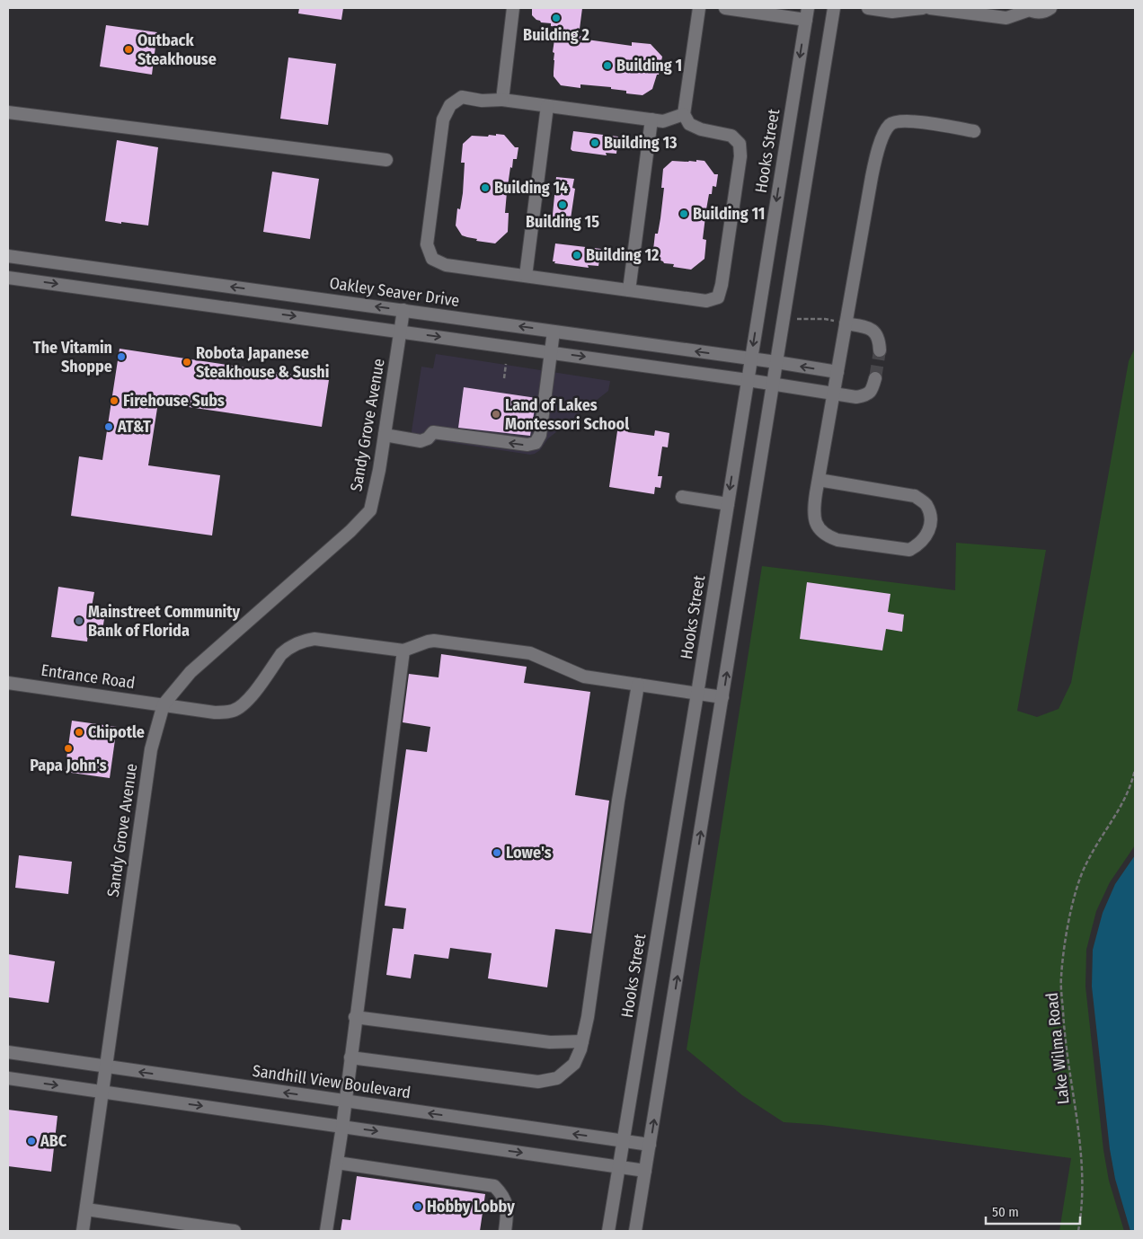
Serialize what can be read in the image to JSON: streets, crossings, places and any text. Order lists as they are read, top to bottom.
{
  "streets": {
    "street": [
      "Hooks Street",
      "Oakley Seaver Drive",
      "Sandy Grove Avenue",
      "Entrance Road",
      "Sandhill View Boulevard"
    ],
    "path": ["Lake Wilma Road"]
  },
  "crossings": [
    ["Hooks Street", "Oakley Seaver Drive"],
    ["Hooks Street", "Sandhill View Boulevard"],
    ["Oakley Seaver Drive", "Sandy Grove Avenue"],
    ["Sandy Grove Avenue", "Entrance Road"],
    ["Sandy Grove Avenue", "Sandhill View Boulevard"]
  ],
  "places": [
    "Building 2",
    "Outback Steakhouse",
    "Building 1",
    "Building 13",
    "Building 14",
    "Building 15",
    "Building 11",
    "Building 12",
    "The Vitamin Shoppe",
    "Robota Japanese Steakhouse & Sushi",
    "Firehouse Subs",
    "Land of Lakes Montessori School",
    "AT&T",
    "Mainstreet Community Bank of Florida",
    "Chipotle",
    "Papa John's",
    "Lowe's",
    "ABC",
    "Hobby Lobby"
  ],
  "scale_bar": "50 m"
}
